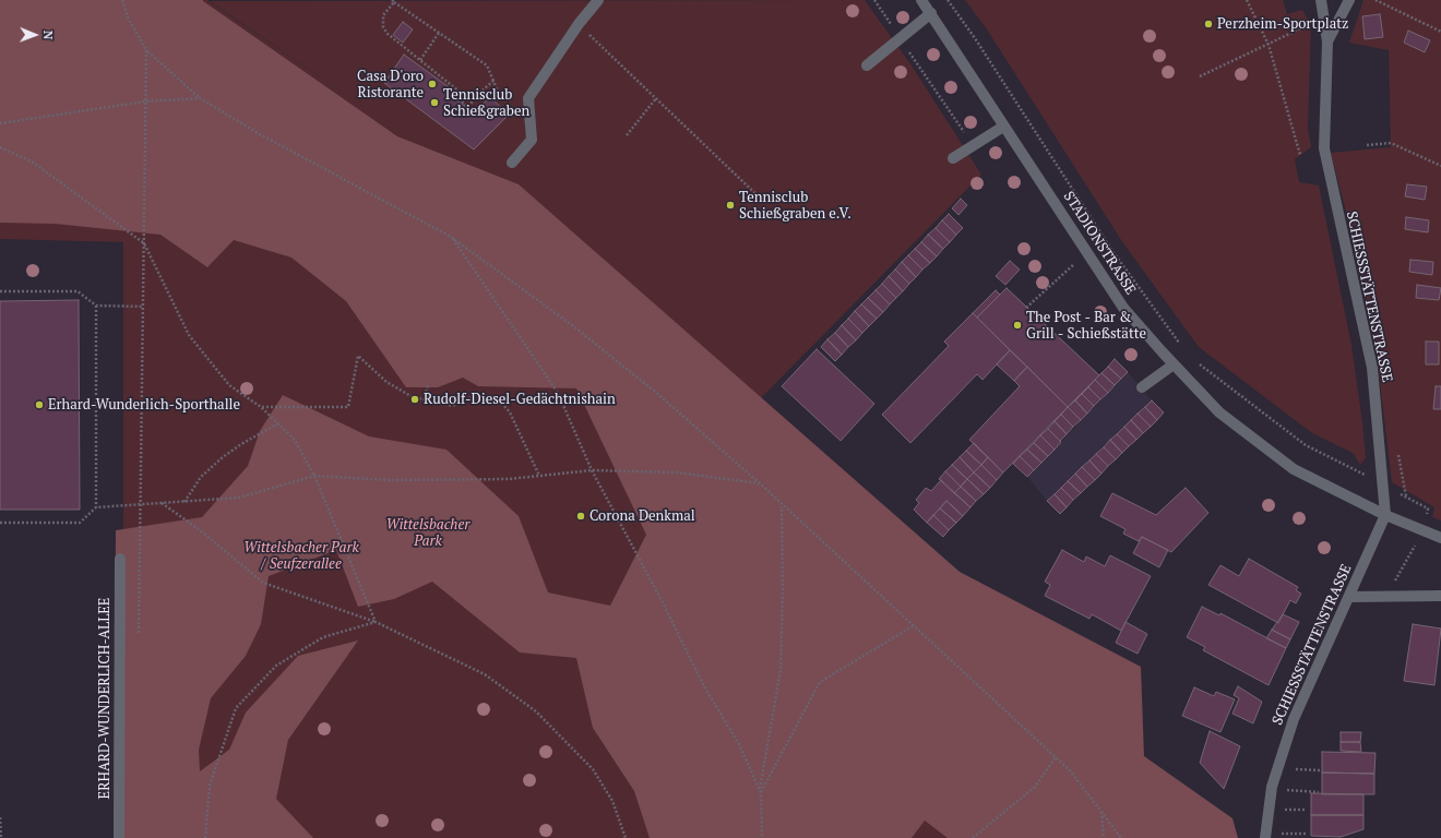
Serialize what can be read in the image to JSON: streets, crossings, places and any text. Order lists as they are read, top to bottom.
{
  "streets": {
    "street": ["STADIONSTRASSE", "SCHIESSSTÄTTENSTRASSE", "ERHARD-WUNDERLICH-ALLEE"]
  },
  "crossings": [
    ["STADIONSTRASSE", "SCHIESSSTÄTTENSTRASSE"]
  ],
  "parks": ["Wittelsbacher Park", "Wittelsbacher Park / Seufzerallee"],
  "places": [
    "Perzheim-Sportplatz",
    "Casa D'oro Ristorante",
    "Tennisclub Schießgraben",
    "Tennisclub Schießgraben e.V.",
    "The Post - Bar & Grill - Schießstätte",
    "Rudolf-Diesel-Gedächtnishain",
    "Erhard-Wunderlich-Sporthalle",
    "Corona Denkmal"
  ],
  "north": "right"
}
